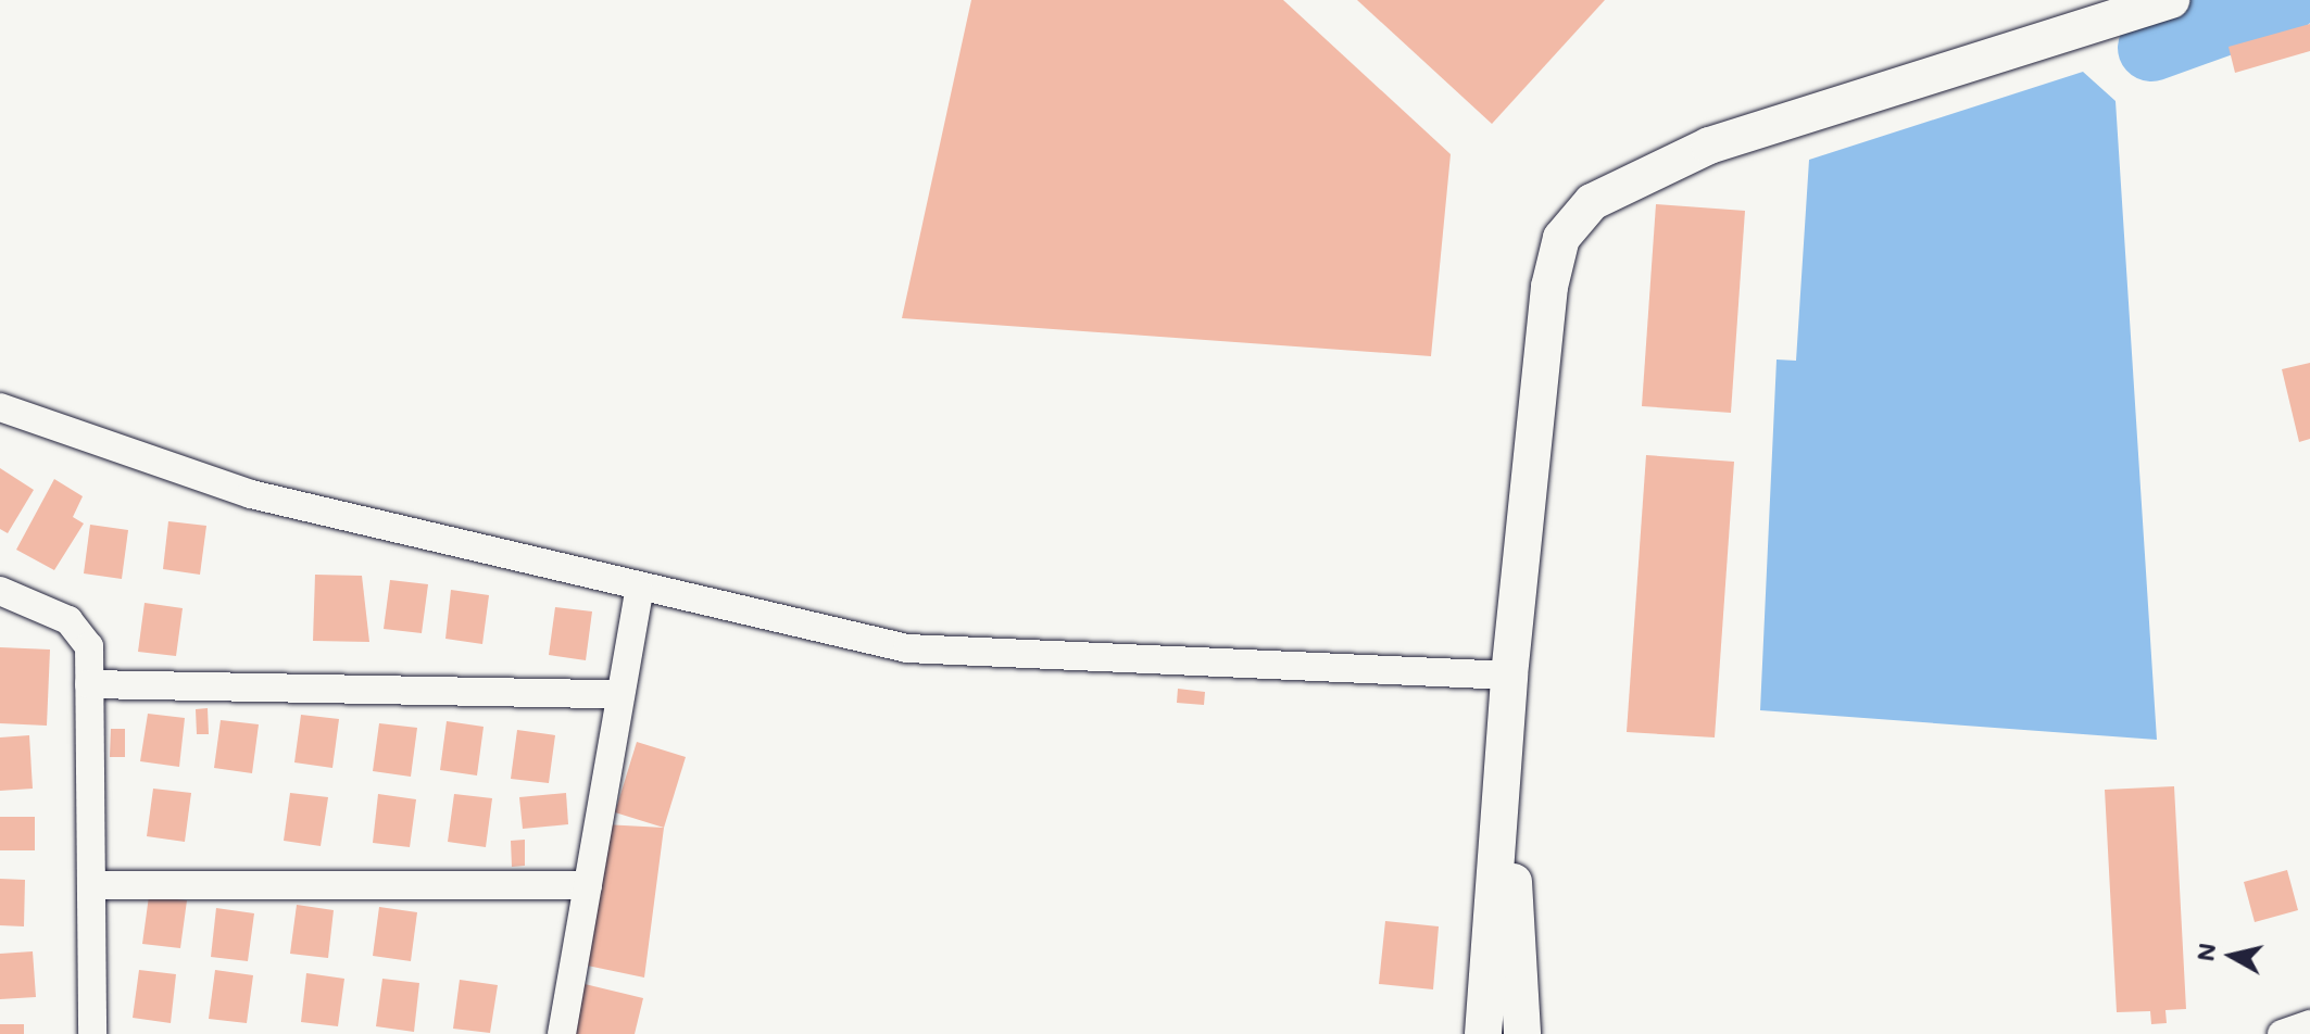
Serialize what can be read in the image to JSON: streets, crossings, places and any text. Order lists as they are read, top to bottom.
{
  "north": "left"
}
